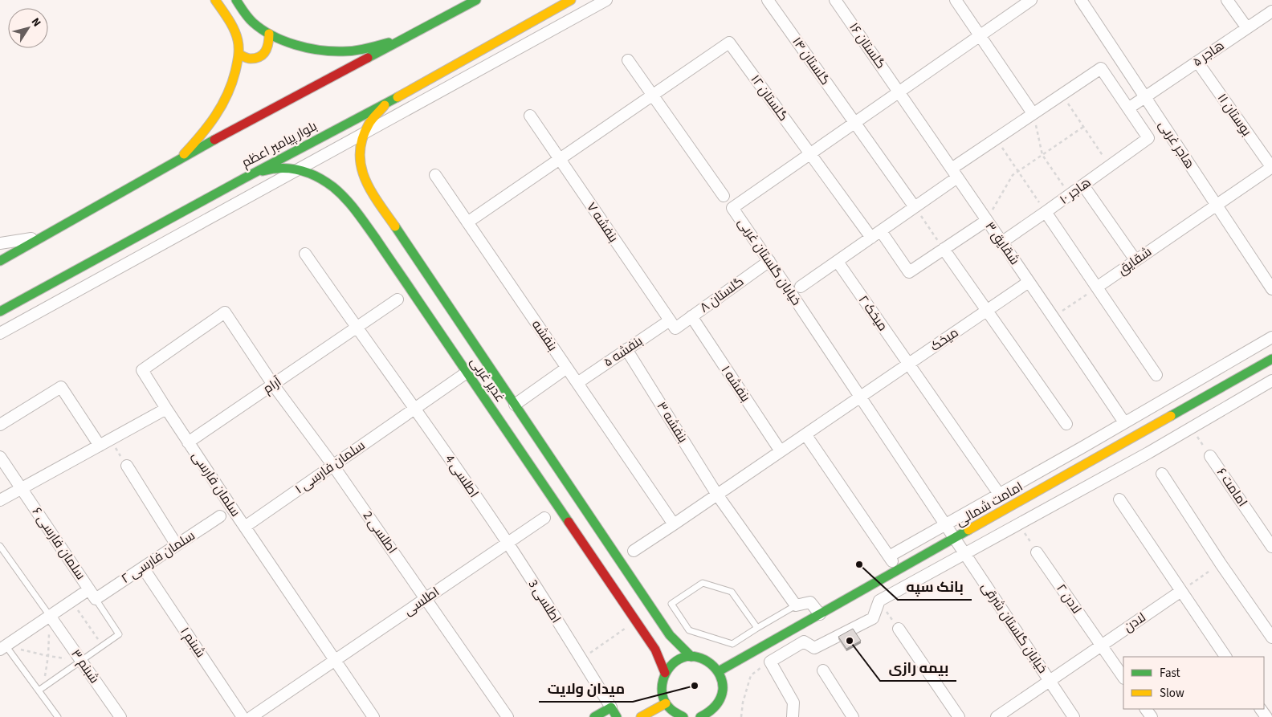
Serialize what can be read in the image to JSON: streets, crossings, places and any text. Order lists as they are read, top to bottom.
{
  "streets": {
    "main road": ["بلوار پیامبر اعظم", "غدیر غربی", "امامت شمالی"],
    "street": [
      "گلستان ۱۶",
      "هاجر ۵",
      "گلستان ۱۴",
      "گلستان ۱۲",
      "بوستان ۱۱",
      "هاجر غربی",
      "هاجر ۱۰",
      "بنفشه ۷",
      "شقایق ۳",
      "شقایق",
      "خیابان گلستان غربی",
      "گلستان ۸",
      "میخک ۲",
      "بنفشه",
      "میخک",
      "بنفشه ۵",
      "بنفشه ۱",
      "آرام",
      "بنفشه ۳",
      "سلمان فارسی ۱",
      "اطلسی 4",
      "سلمان فارسی",
      "امامت ۶",
      "اطلسی 2",
      "سلمان فارسی ۶",
      "سلمان فارسی ۲",
      "لادن ۲",
      "اطلسی",
      "اطلسی 3",
      "لادن",
      "خیابان گلستان شرقی",
      "شبنم ۱",
      "شبنم ۳"
    ]
  },
  "crossings": [
    ["گلستان ۱۶", "شقایق ۳"],
    ["گلستان ۱۶", "خیابان گلستان غربی"],
    ["هاجر ۵", "بوستان ۱۱"],
    ["هاجر ۵", "هاجر غربی"],
    ["هاجر ۵", "هاجر ۱۰"],
    ["گلستان ۱۴", "خیابان گلستان غربی"],
    ["گلستان ۱۲", "خیابان گلستان غربی"],
    ["بوستان ۱۱", "شقایق"],
    ["بلوار پیامبر اعظم", "غدیر غربی"],
    ["هاجر غربی", "شقایق"],
    ["هاجر ۱۰", "شقایق ۳"],
    ["بنفشه ۷", "گلستان ۸"],
    ["بنفشه ۷", "بنفشه ۵"],
    ["شقایق ۳", "میخک"],
    ["خیابان گلستان غربی", "گلستان ۸"],
    ["خیابان گلستان غربی", "میخک"],
    ["خیابان گلستان غربی", "امامت شمالی"],
    ["خیابان گلستان غربی", "خیابان گلستان شرقی"],
    ["گلستان ۸", "بنفشه ۵"],
    ["گلستان ۸", "بنفشه ۱"],
    ["میخک ۲", "میخک"],
    ["بنفشه", "بنفشه ۵"],
    ["بنفشه ۵", "بنفشه ۳"],
    ["غدیر غربی", "سلمان فارسی ۱"],
    ["آرام", "اطلسی 4"],
    ["آرام", "سلمان فارسی"],
    ["آرام", "اطلسی 2"],
    ["سلمان فارسی ۱", "اطلسی 4"],
    ["سلمان فارسی ۱", "سلمان فارسی"],
    ["سلمان فارسی ۱", "اطلسی 2"],
    ["اطلسی 4", "اطلسی"],
    ["اطلسی 4", "اطلسی 3"],
    ["سلمان فارسی", "اطلسی 2"],
    ["سلمان فارسی", "اطلسی"],
    ["امامت شمالی", "خیابان گلستان شرقی"],
    ["اطلسی 2", "اطلسی"],
    ["سلمان فارسی ۶", "سلمان فارسی ۲"],
    ["سلمان فارسی ۲", "شبنم ۱"],
    ["سلمان فارسی ۲", "شبنم ۳"],
    ["لادن ۲", "لادن"],
    ["اطلسی", "اطلسی 3"],
    ["لادن", "خیابان گلستان شرقی"]
  ],
  "places": ["بانک سپه", "بیمه رازی", "میدان ولایت"],
  "legend": ["Fast", "Slow"],
  "north": "top right"
}
